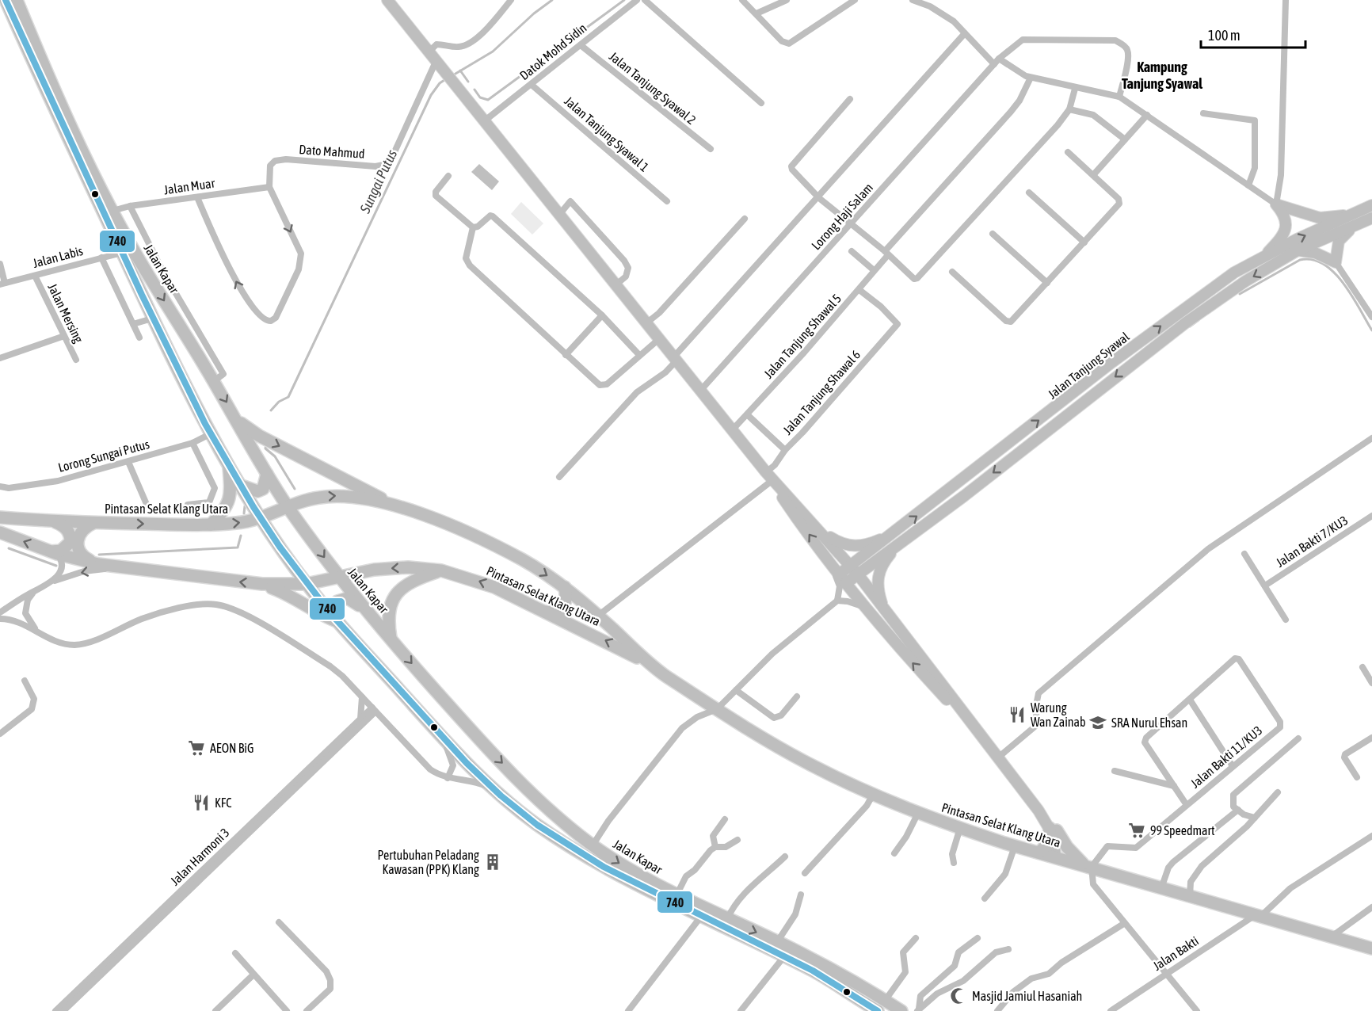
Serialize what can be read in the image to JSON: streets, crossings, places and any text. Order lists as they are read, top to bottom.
{
  "streets": {
    "highway": ["Jalan Kapar", "Pintasan Selat Klang Utara"],
    "main road": ["Jalan Tanjung Syawal"],
    "street": [
      "Datok Mohd Sidin",
      "Jalan Tanjung Syawal 2",
      "Jalan Tanjung Syawal 1",
      "Dato Mahmud",
      "Jalan Muar",
      "Lorong Haji Salam",
      "Jalan Labis",
      "Jalan Mersing",
      "Jalan Tanjung Shawal 5",
      "Jalan Tanjung Shawal 6",
      "Lorong Sungai Putus",
      "Jalan Bakti 7/KU3",
      "Jalan Bakti 11/KU3",
      "Jalan Harmoni 3",
      "Jalan Bakti"
    ]
  },
  "crossings": [
    ["Datok Mohd Sidin", "Jalan Tanjung Syawal 2"],
    ["Datok Mohd Sidin", "Jalan Tanjung Syawal 1"],
    ["Dato Mahmud", "Jalan Muar"],
    ["Jalan Muar", "Jalan Kapar"],
    ["Jalan Labis", "Jalan Kapar"],
    ["Jalan Labis", "Jalan Mersing"],
    ["Jalan Kapar", "Lorong Sungai Putus"],
    ["Jalan Kapar", "Pintasan Selat Klang Utara"],
    ["Jalan Tanjung Shawal 5", "Jalan Tanjung Shawal 6"],
    ["Jalan Tanjung Shawal 6", "Pintasan Selat Klang Utara"],
    ["Pintasan Selat Klang Utara", "Jalan Bakti 11/KU3"],
    ["Pintasan Selat Klang Utara", "Jalan Bakti"]
  ],
  "districts": ["Kampung Tanjung Syawal"],
  "water": ["Sungai Putus"],
  "places": {
    "restaurant": ["Warung Wan Zainab", "KFC"],
    "school or university": ["SRA Nurul Ehsan"],
    "supermarket": ["AEON BiG", "99 Speedmart"],
    "building": ["Pertubuhan Peladang Kawasan (PPK) Klang"],
    "mosque": ["Masjid Jamiul Hasaniah"]
  },
  "lines": ["transit line 740"],
  "scale_bar": "100 m"
}
